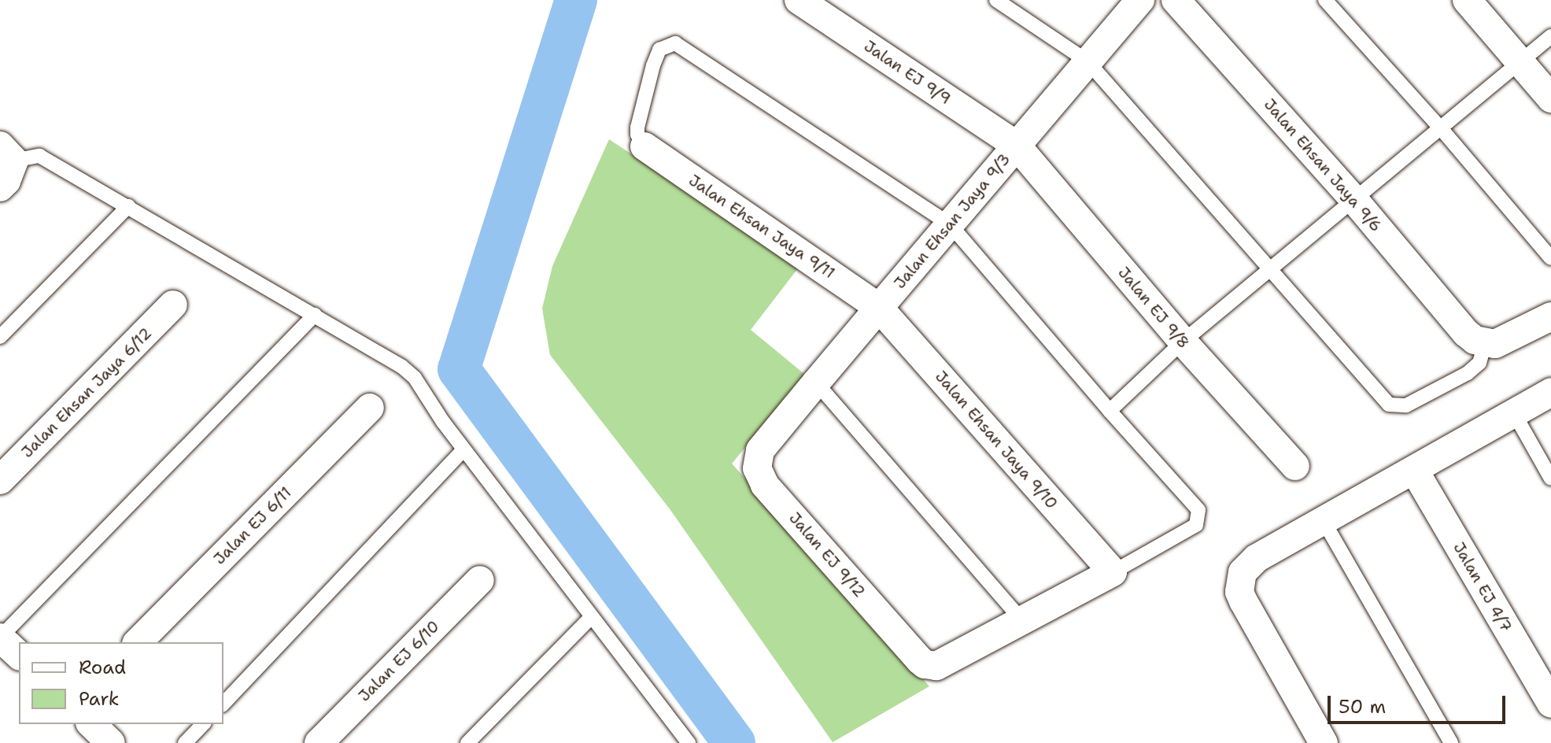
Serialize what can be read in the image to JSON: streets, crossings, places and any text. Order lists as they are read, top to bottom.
{
  "streets": {
    "street": [
      "Jalan EJ 9/9",
      "Jalan Ehsan Jaya 9/6",
      "Jalan Ehsan Jaya 9/3",
      "Jalan Ehsan Jaya 9/11",
      "Jalan EJ 9/8",
      "Jalan Ehsan Jaya 6/12",
      "Jalan Ehsan Jaya 9/10",
      "Jalan EJ 6/11",
      "Jalan EJ 9/12",
      "Jalan EJ 4/7",
      "Jalan EJ 6/10"
    ]
  },
  "crossings": [
    ["Jalan EJ 9/9", "Jalan Ehsan Jaya 9/3"],
    ["Jalan EJ 9/9", "Jalan EJ 9/8"],
    ["Jalan Ehsan Jaya 9/3", "Jalan Ehsan Jaya 9/11"],
    ["Jalan Ehsan Jaya 9/3", "Jalan EJ 9/8"],
    ["Jalan Ehsan Jaya 9/3", "Jalan Ehsan Jaya 9/10"],
    ["Jalan Ehsan Jaya 9/3", "Jalan EJ 9/12"],
    ["Jalan Ehsan Jaya 9/11", "Jalan Ehsan Jaya 9/10"]
  ],
  "legend": ["Road", "Park"],
  "scale_bar": "50 m"
}
